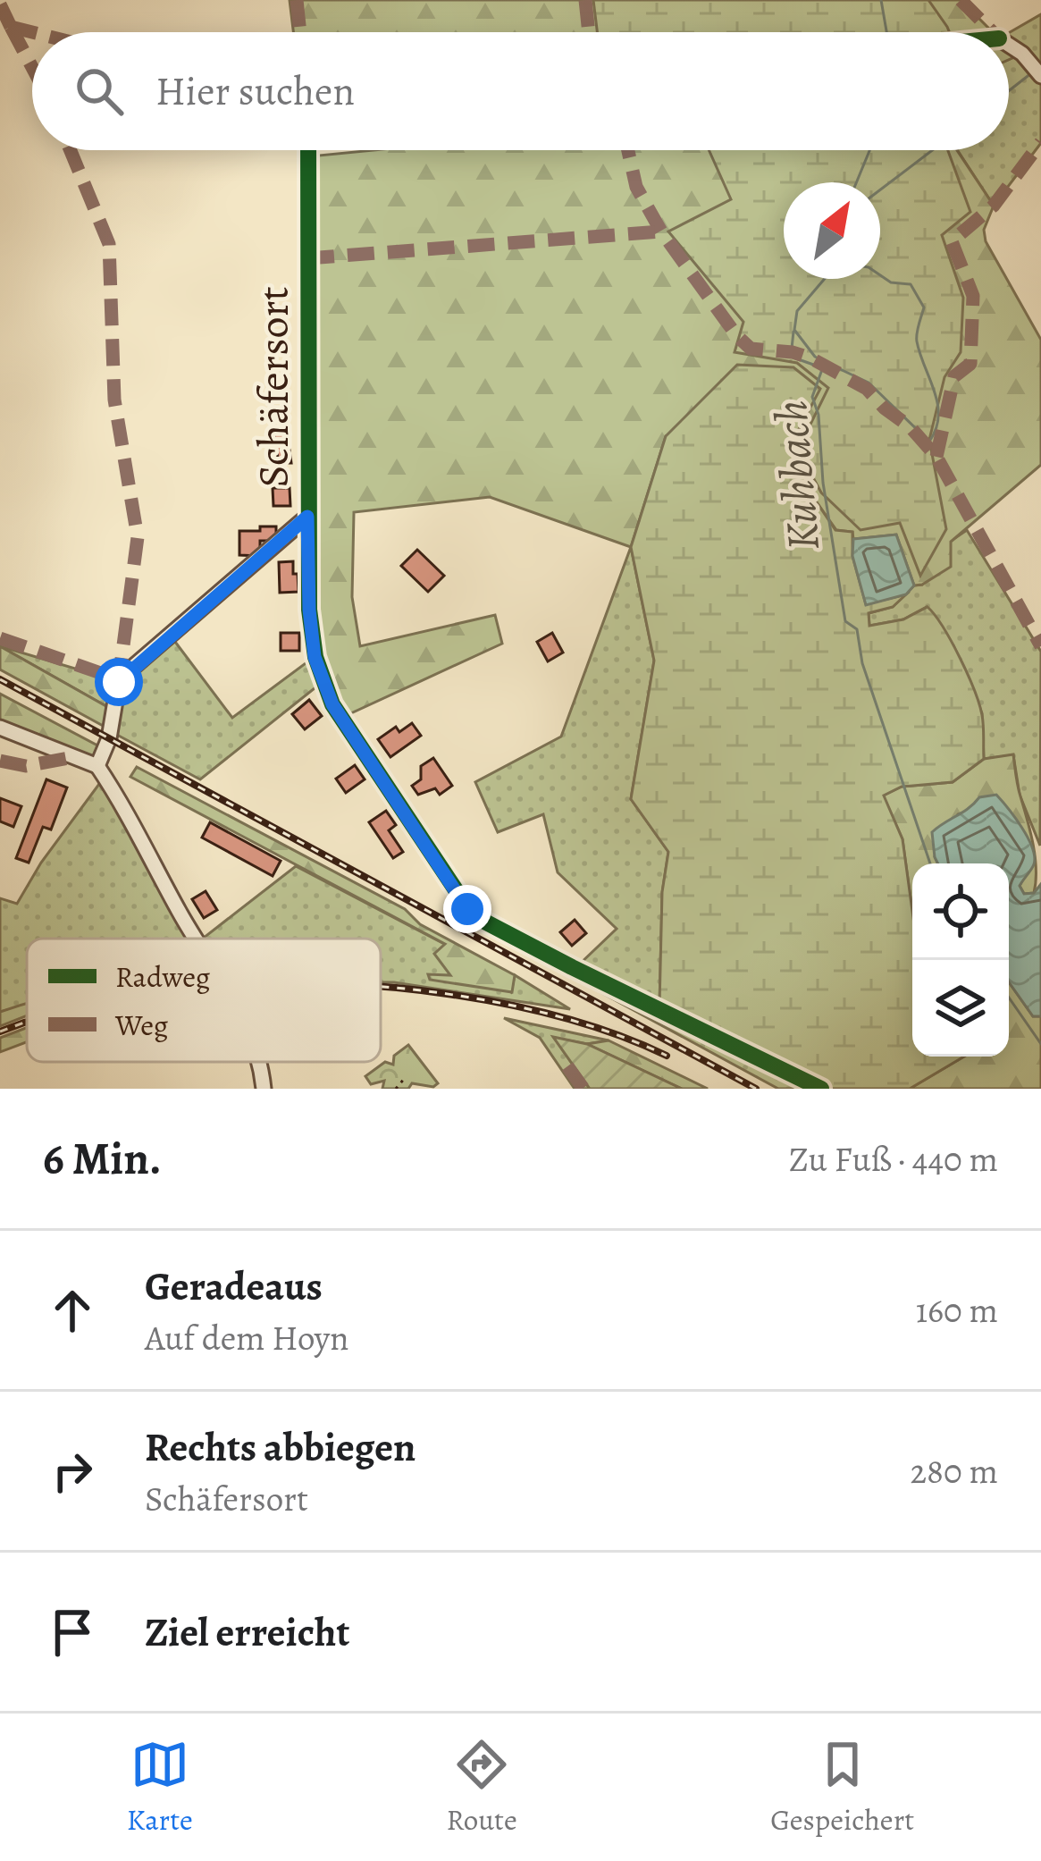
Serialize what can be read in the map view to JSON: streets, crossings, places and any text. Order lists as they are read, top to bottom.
{
  "streets": {
    "street": ["Schäfersort"]
  },
  "water": ["Kuhbach"],
  "legend": ["Radweg", "Weg"],
  "north": "top right",
  "page": {
    "search": "Hier suchen",
    "heading": ["6 Min.", "Zu Fuß · 440 m"],
    "list": [
      ["Geradeaus", "Auf dem Hoyn", "160 m"],
      ["Rechts abbiegen", "Schäfersort", "280 m"],
      "Ziel erreicht"
    ],
    "nav": ["Karte", "Route", "Gespeichert"]
  }
}
